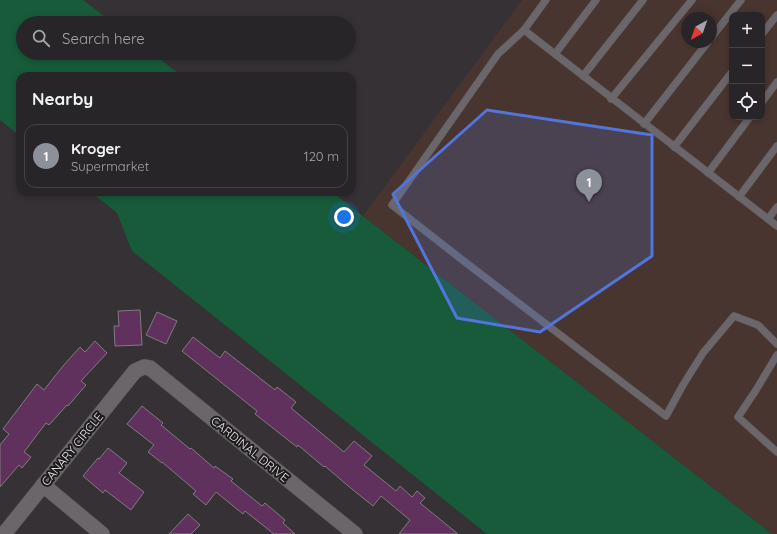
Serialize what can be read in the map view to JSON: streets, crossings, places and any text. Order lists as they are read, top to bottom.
{
  "streets": {
    "street": ["CANARY CIRCLE", "CARDINAL DRIVE"]
  },
  "crossings": [
    ["CANARY CIRCLE", "CARDINAL DRIVE"]
  ],
  "north": "bottom left",
  "page": {
    "map_buttons": ["+", "−"],
    "search": "Search here",
    "heading": "Nearby",
    "list": [
      {
        "mark": "1",
        "name": "Kroger",
        "note": "Supermarket",
        "value": "120 m"
      }
    ],
    "pins": "1"
  }
}
